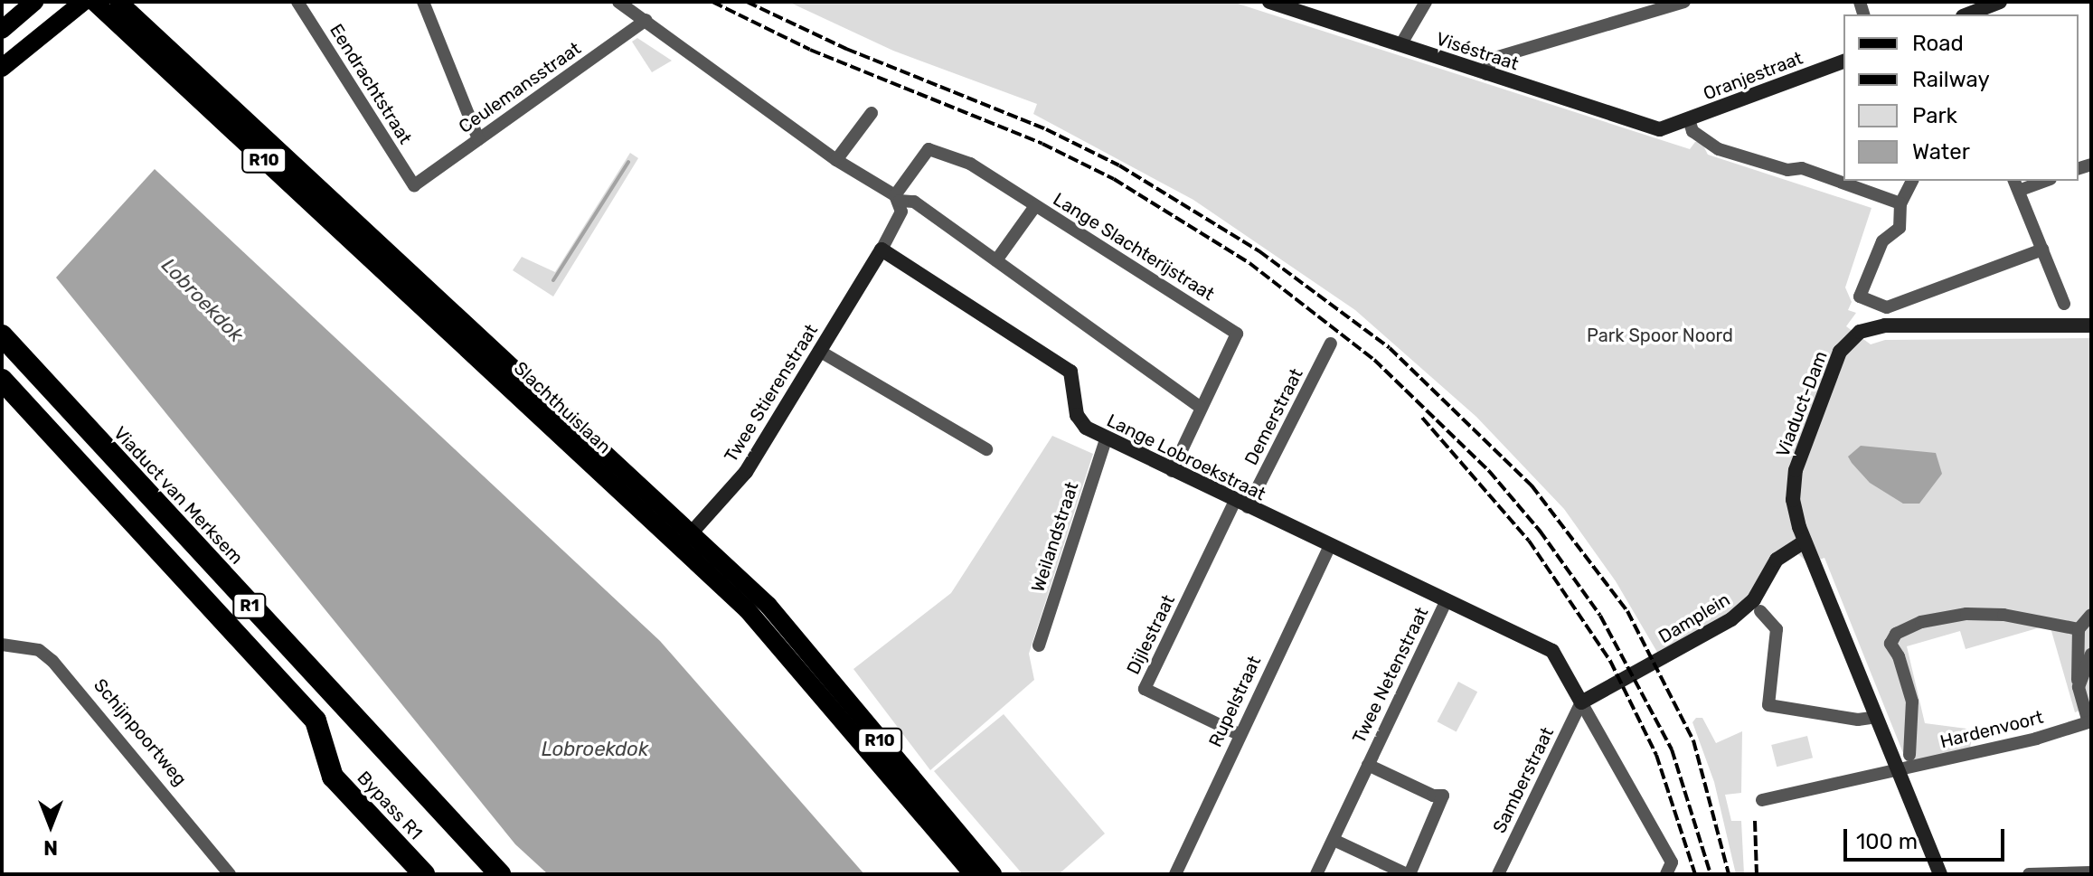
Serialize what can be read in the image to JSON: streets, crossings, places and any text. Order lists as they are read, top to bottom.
{
  "streets": {
    "highway": ["Viaduct van Merksem", "R1", "Bypass R1"],
    "main road": ["R10", "Slachthuislaan"],
    "street": [
      "Viséstraat",
      "Oranjestraat",
      "Eendrachtstraat",
      "Ceulemansstraat",
      "Lange Slachterijstraat",
      "Twee Stierenstraat",
      "Viaduct-Dam",
      "Demerstraat",
      "Lange Lobroekstraat",
      "Weilandstraat",
      "Damplein",
      "Dijlestraat",
      "Twee Netenstraat",
      "Rupelstraat",
      "Hardenvoort",
      "Schijnpoortweg",
      "Samberstraat"
    ]
  },
  "crossings": [
    ["Viséstraat", "Oranjestraat"],
    ["Eendrachtstraat", "Ceulemansstraat"],
    ["Lange Slachterijstraat", "Lange Lobroekstraat"],
    ["Twee Stierenstraat", "Slachthuislaan"],
    ["Twee Stierenstraat", "Lange Lobroekstraat"],
    ["Viaduct-Dam", "Damplein"],
    ["Viaduct-Dam", "Hardenvoort"],
    ["Demerstraat", "Lange Lobroekstraat"],
    ["Demerstraat", "Dijlestraat"],
    ["Lange Lobroekstraat", "Weilandstraat"],
    ["Lange Lobroekstraat", "Damplein"],
    ["Lange Lobroekstraat", "Dijlestraat"],
    ["Lange Lobroekstraat", "Twee Netenstraat"],
    ["Lange Lobroekstraat", "Rupelstraat"],
    ["Lange Lobroekstraat", "Samberstraat"],
    ["Damplein", "Samberstraat"],
    ["Dijlestraat", "Rupelstraat"]
  ],
  "water": ["Lobroekdok"],
  "parks": ["Park Spoor Noord"],
  "legend": [
    "Road",
    "Railway",
    "Park",
    "Water"
  ],
  "scale_bar": "100 m",
  "north": "bottom"
}
